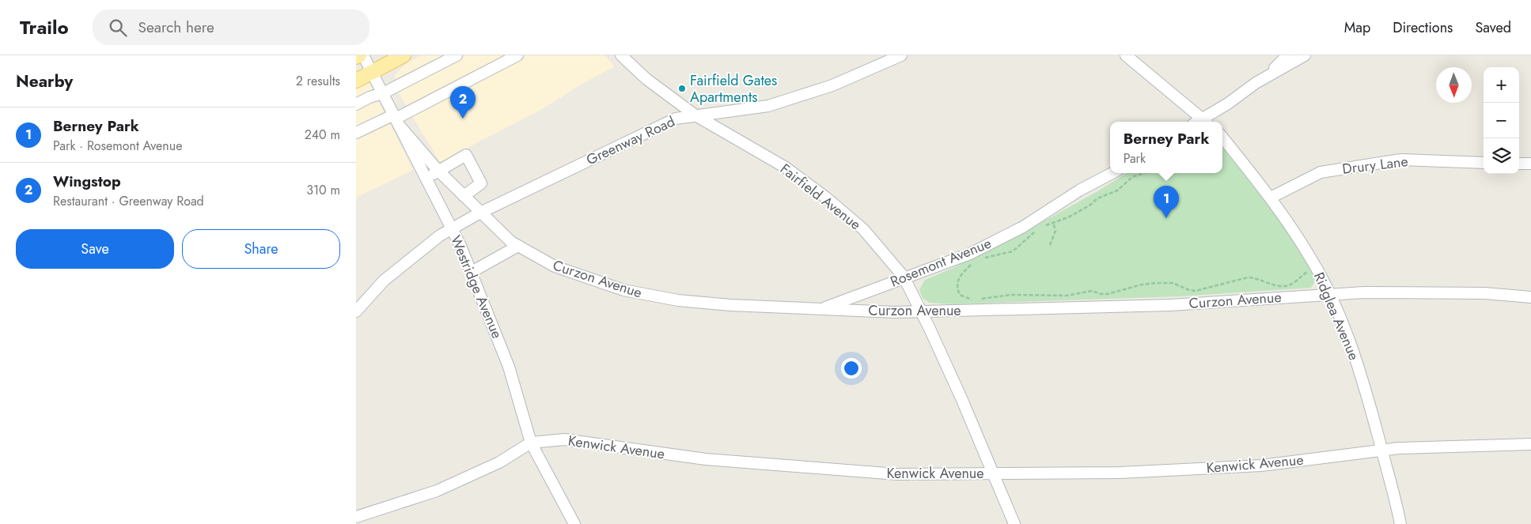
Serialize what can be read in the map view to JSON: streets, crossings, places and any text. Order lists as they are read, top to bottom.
{
  "streets": {
    "street": [
      "Greenway Road",
      "Drury Lane",
      "Fairfield Avenue",
      "Rosemont Avenue",
      "Curzon Avenue",
      "Westridge Avenue",
      "Ridglea Avenue",
      "Kenwick Avenue"
    ]
  },
  "crossings": [
    ["Greenway Road", "Fairfield Avenue"],
    ["Greenway Road", "Curzon Avenue"],
    ["Drury Lane", "Ridglea Avenue"],
    ["Fairfield Avenue", "Rosemont Avenue"],
    ["Fairfield Avenue", "Curzon Avenue"],
    ["Fairfield Avenue", "Kenwick Avenue"],
    ["Rosemont Avenue", "Curzon Avenue"],
    ["Curzon Avenue", "Ridglea Avenue"],
    ["Westridge Avenue", "Kenwick Avenue"],
    ["Ridglea Avenue", "Kenwick Avenue"]
  ],
  "places": ["Fairfield Gates Apartments"],
  "north": "bottom",
  "page": {
    "header": "Trailo",
    "search": "Search here",
    "nav": ["Map", "Directions", "Saved"],
    "heading": ["Nearby", "2 results"],
    "map_buttons": ["+", "−"],
    "pins": ["2", "1"],
    "list": [
      {
        "mark": "1",
        "name": "Berney Park",
        "note": "Park · Rosemont Avenue",
        "value": "240 m"
      },
      {
        "mark": "2",
        "name": "Wingstop",
        "note": "Restaurant · Greenway Road",
        "value": "310 m"
      }
    ],
    "popup": ["Berney Park", "Park"],
    "buttons": ["Save", "Share"]
  }
}
